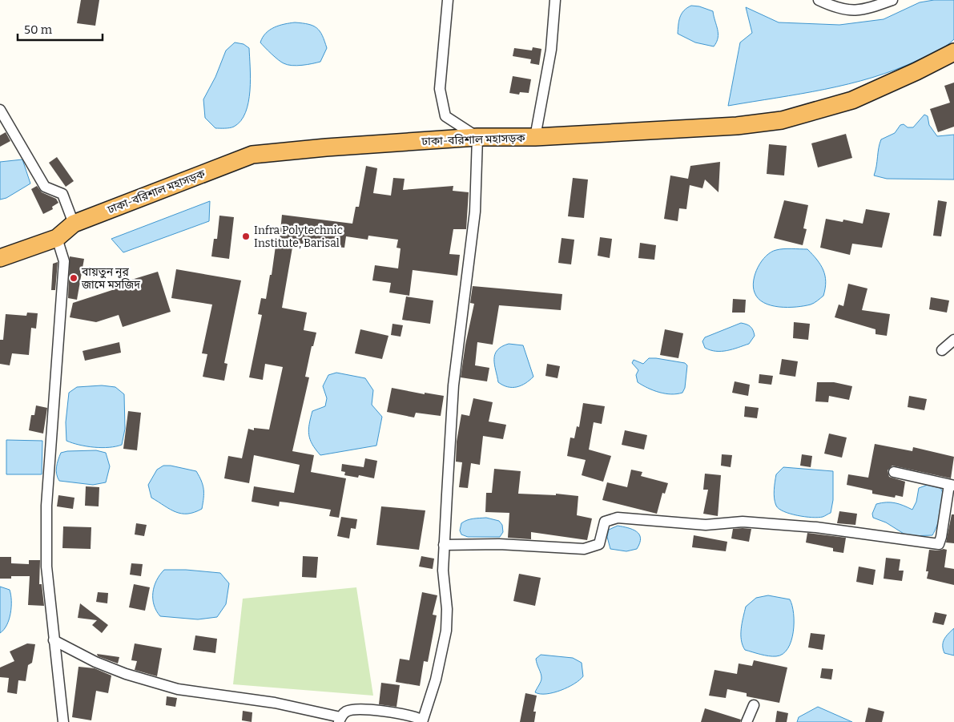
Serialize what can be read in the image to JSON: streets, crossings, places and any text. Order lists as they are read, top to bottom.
{
  "streets": {
    "highway": ["ঢাকা-বরিশাল মহাসড়ক"]
  },
  "places": ["Infra Polytechnic Institute, Barisal", "বায়তুন নূর জামে মসজিদ"],
  "scale_bar": "50 m"
}
